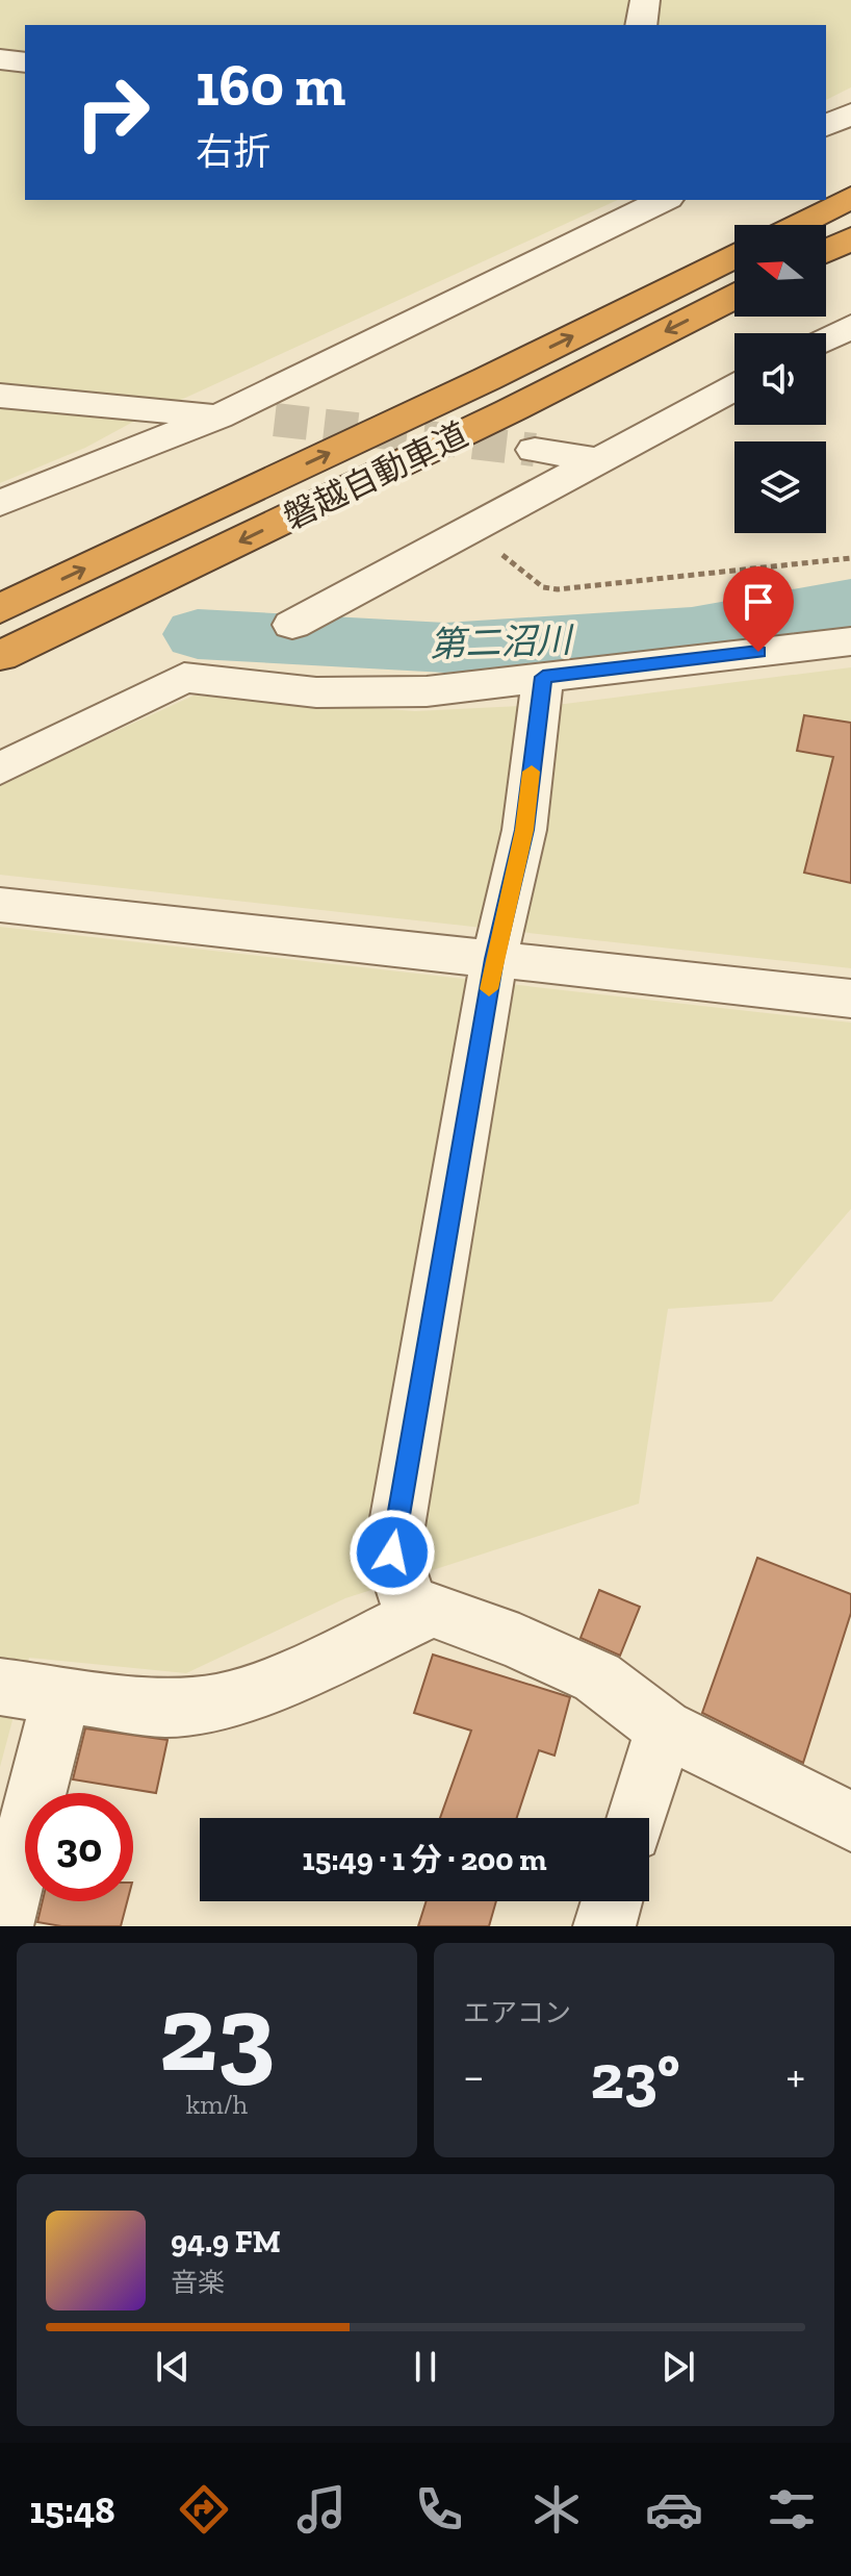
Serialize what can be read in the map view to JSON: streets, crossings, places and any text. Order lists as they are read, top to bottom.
{
  "streets": {
    "highway": ["磐越自動車道"]
  },
  "water": ["第二沼川"],
  "north": "left",
  "page": {
    "turn": ["160 m", "右折"],
    "limit": "30",
    "trip": "15:49 · 1 分 · 200 m",
    "tile": [
      ["23", "km/h"],
      "エアコン"
    ],
    "heat": ["−", "23°", "+"],
    "song": ["94.9 FM", "音楽"],
    "tabs": "15:48"
  }
}
